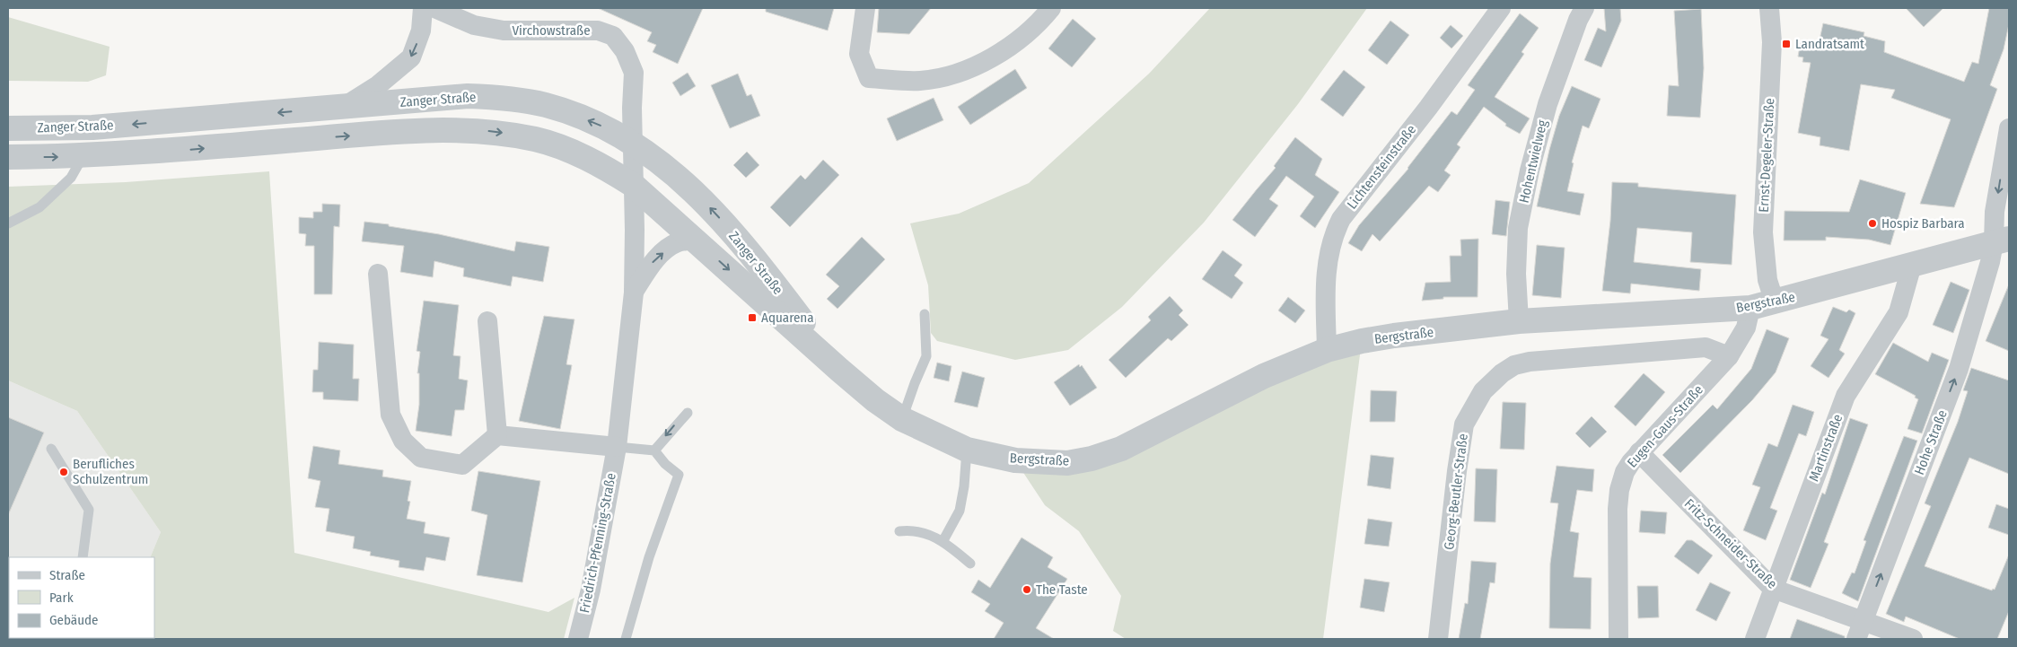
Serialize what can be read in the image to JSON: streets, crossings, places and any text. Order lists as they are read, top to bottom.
{
  "streets": {
    "street": [
      "Virchowstraße",
      "Zanger Straße",
      "Ernst-Degeler-Straße",
      "Hohentwielweg",
      "Lichtensteinstraße",
      "Bergstraße",
      "Eugen-Gaus-Straße",
      "Hohe Straße",
      "Martinstraße",
      "Georg-Beutler-Straße",
      "Friedrich-Pfenning-Straße",
      "Fritz-Schneider-Straße"
    ]
  },
  "crossings": [
    ["Virchowstraße", "Zanger Straße"],
    ["Virchowstraße", "Friedrich-Pfenning-Straße"],
    ["Zanger Straße", "Bergstraße"],
    ["Zanger Straße", "Friedrich-Pfenning-Straße"],
    ["Ernst-Degeler-Straße", "Bergstraße"],
    ["Hohentwielweg", "Bergstraße"],
    ["Lichtensteinstraße", "Bergstraße"],
    ["Bergstraße", "Eugen-Gaus-Straße"],
    ["Bergstraße", "Hohe Straße"],
    ["Bergstraße", "Martinstraße"],
    ["Eugen-Gaus-Straße", "Georg-Beutler-Straße"],
    ["Eugen-Gaus-Straße", "Fritz-Schneider-Straße"],
    ["Hohe Straße", "Fritz-Schneider-Straße"],
    ["Martinstraße", "Fritz-Schneider-Straße"]
  ],
  "places": {
    "transit": ["Landratsamt", "Aquarena"],
    "other": ["Hospiz Barbara", "Berufliches Schulzentrum", "The Taste"]
  },
  "legend": ["Straße", "Park", "Gebäude"]
}
